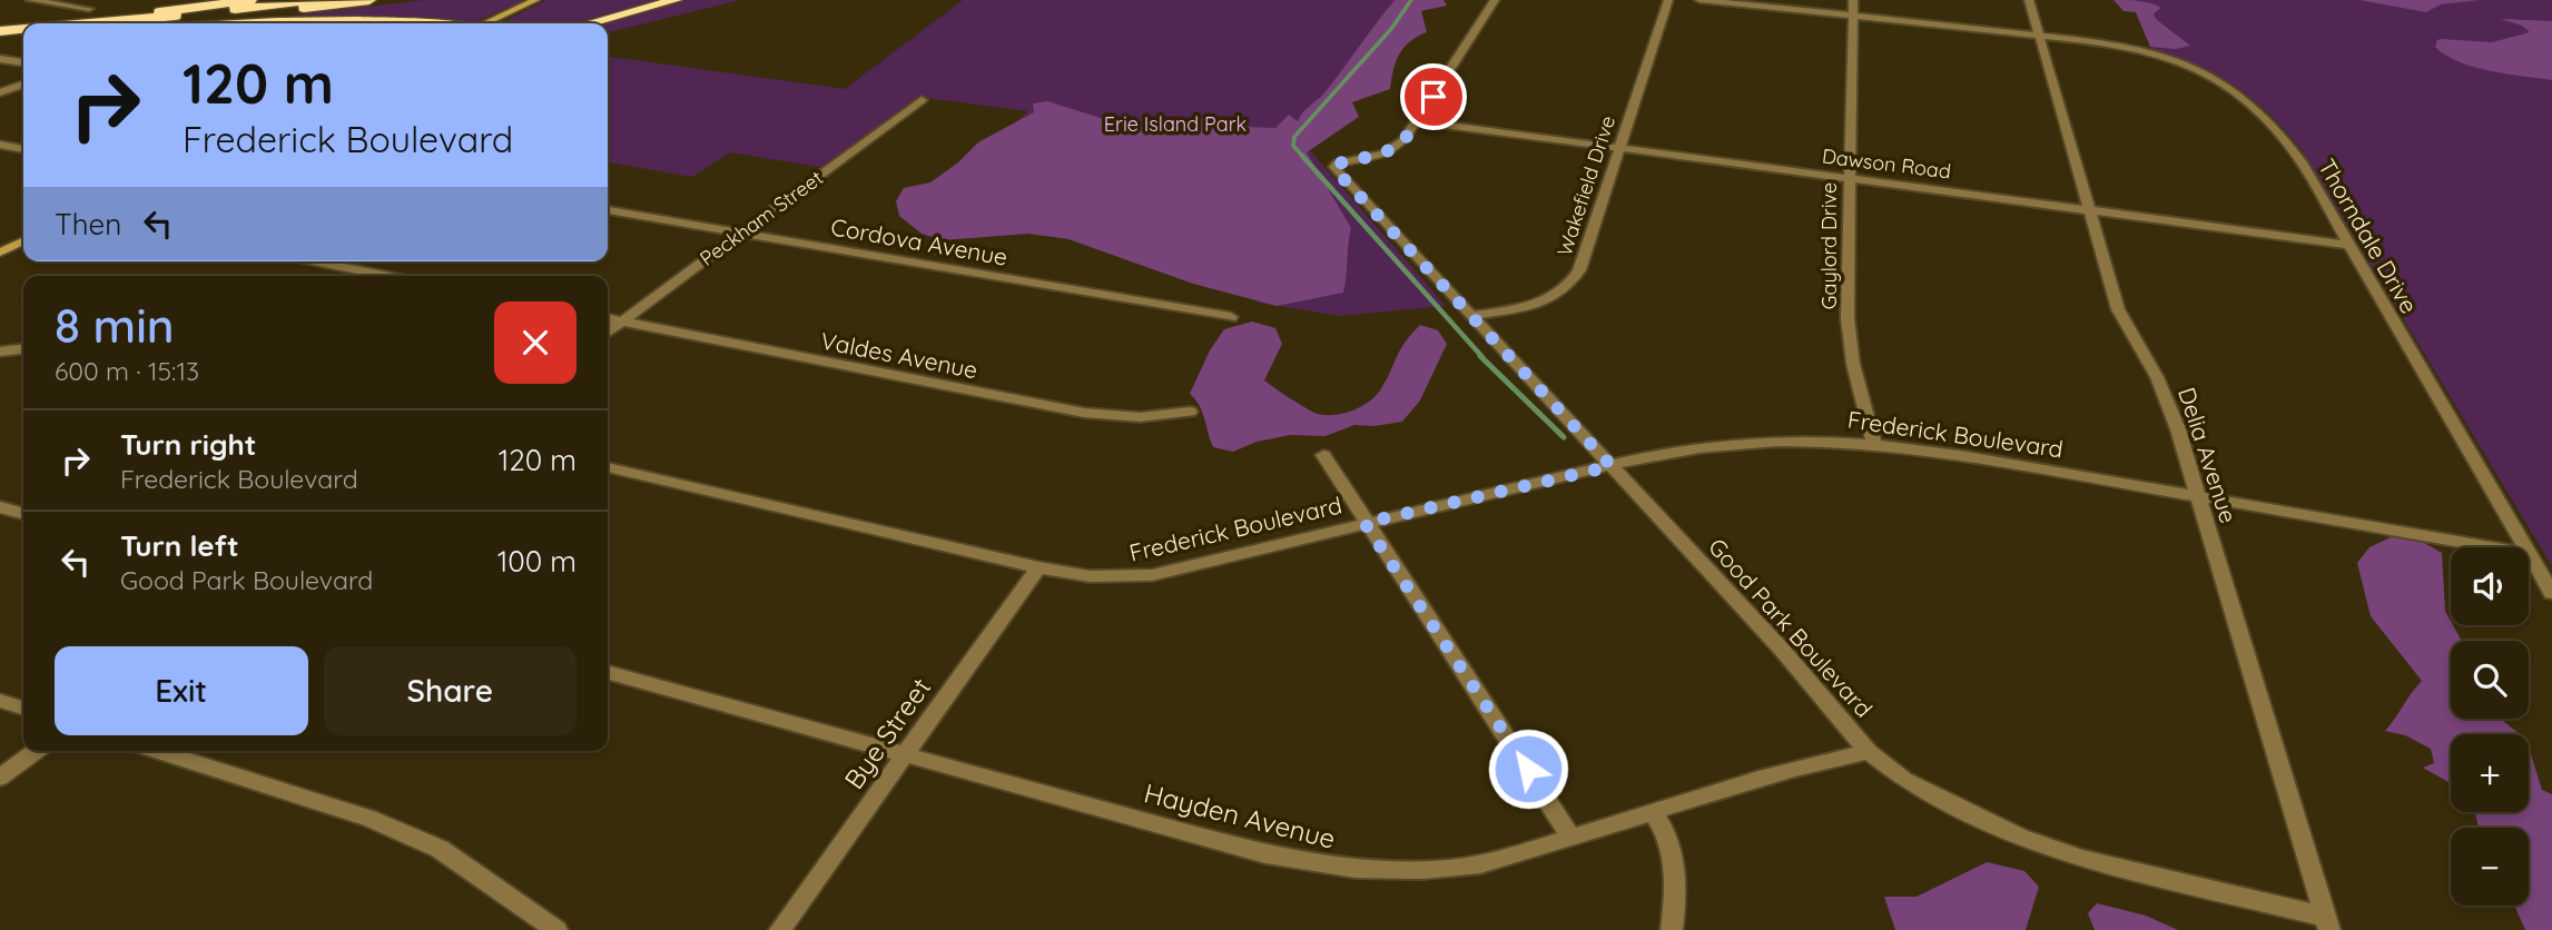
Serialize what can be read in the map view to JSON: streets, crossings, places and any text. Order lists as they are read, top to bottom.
{
  "streets": {
    "street": [
      "Dawson Road",
      "Wakefield Drive",
      "Peckham Street",
      "Thorndale Drive",
      "Cordova Avenue",
      "Gaylord Drive",
      "Valdes Avenue",
      "Frederick Boulevard",
      "Delia Avenue",
      "Good Park Boulevard",
      "Bye Street",
      "Hayden Avenue"
    ]
  },
  "crossings": [
    ["Dawson Road", "Wakefield Drive"],
    ["Dawson Road", "Thorndale Drive"],
    ["Dawson Road", "Gaylord Drive"],
    ["Dawson Road", "Delia Avenue"],
    ["Dawson Road", "Good Park Boulevard"],
    ["Wakefield Drive", "Good Park Boulevard"],
    ["Peckham Street", "Cordova Avenue"],
    ["Peckham Street", "Valdes Avenue"],
    ["Thorndale Drive", "Gaylord Drive"],
    ["Thorndale Drive", "Delia Avenue"],
    ["Gaylord Drive", "Frederick Boulevard"],
    ["Frederick Boulevard", "Delia Avenue"],
    ["Frederick Boulevard", "Good Park Boulevard"],
    ["Frederick Boulevard", "Bye Street"],
    ["Delia Avenue", "Good Park Boulevard"],
    ["Good Park Boulevard", "Hayden Avenue"],
    ["Bye Street", "Hayden Avenue"]
  ],
  "parks": ["Erie Island Park"],
  "page": {
    "turn": ["120 m", "Frederick Boulevard"],
    "then": "Then",
    "heading": ["8 min", "600 m · 15:13"],
    "list": [
      {
        "name": "Turn right",
        "note": "Frederick Boulevard",
        "value": "120 m"
      },
      {
        "name": "Turn left",
        "note": "Good Park Boulevard",
        "value": "100 m"
      }
    ],
    "map_buttons": ["+", "−"],
    "buttons": ["Exit", "Share"]
  }
}
